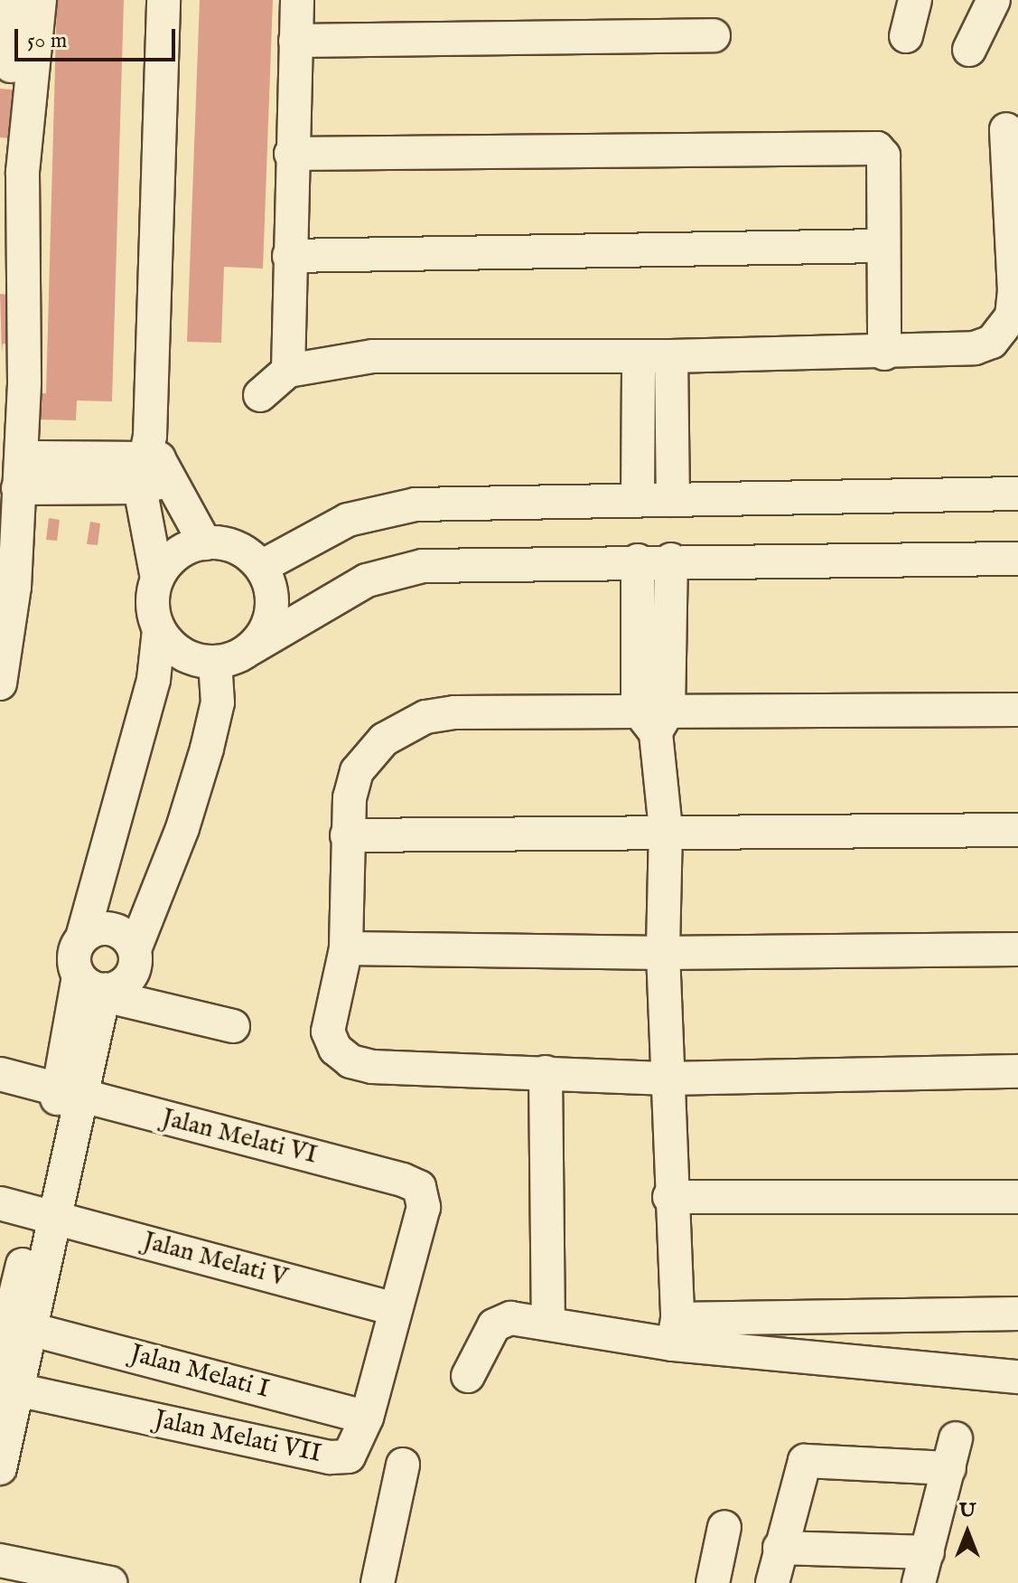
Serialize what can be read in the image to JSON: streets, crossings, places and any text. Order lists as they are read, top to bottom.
{
  "streets": {
    "street": [
      "Jalan Melati VI",
      "Jalan Melati V",
      "Jalan Melati I",
      "Jalan Melati VII"
    ]
  },
  "crossings": [
    ["Jalan Melati VI", "Jalan Melati VII"],
    ["Jalan Melati V", "Jalan Melati VII"],
    ["Jalan Melati I", "Jalan Melati VII"]
  ],
  "scale_bar": "50 m",
  "north": "top"
}
